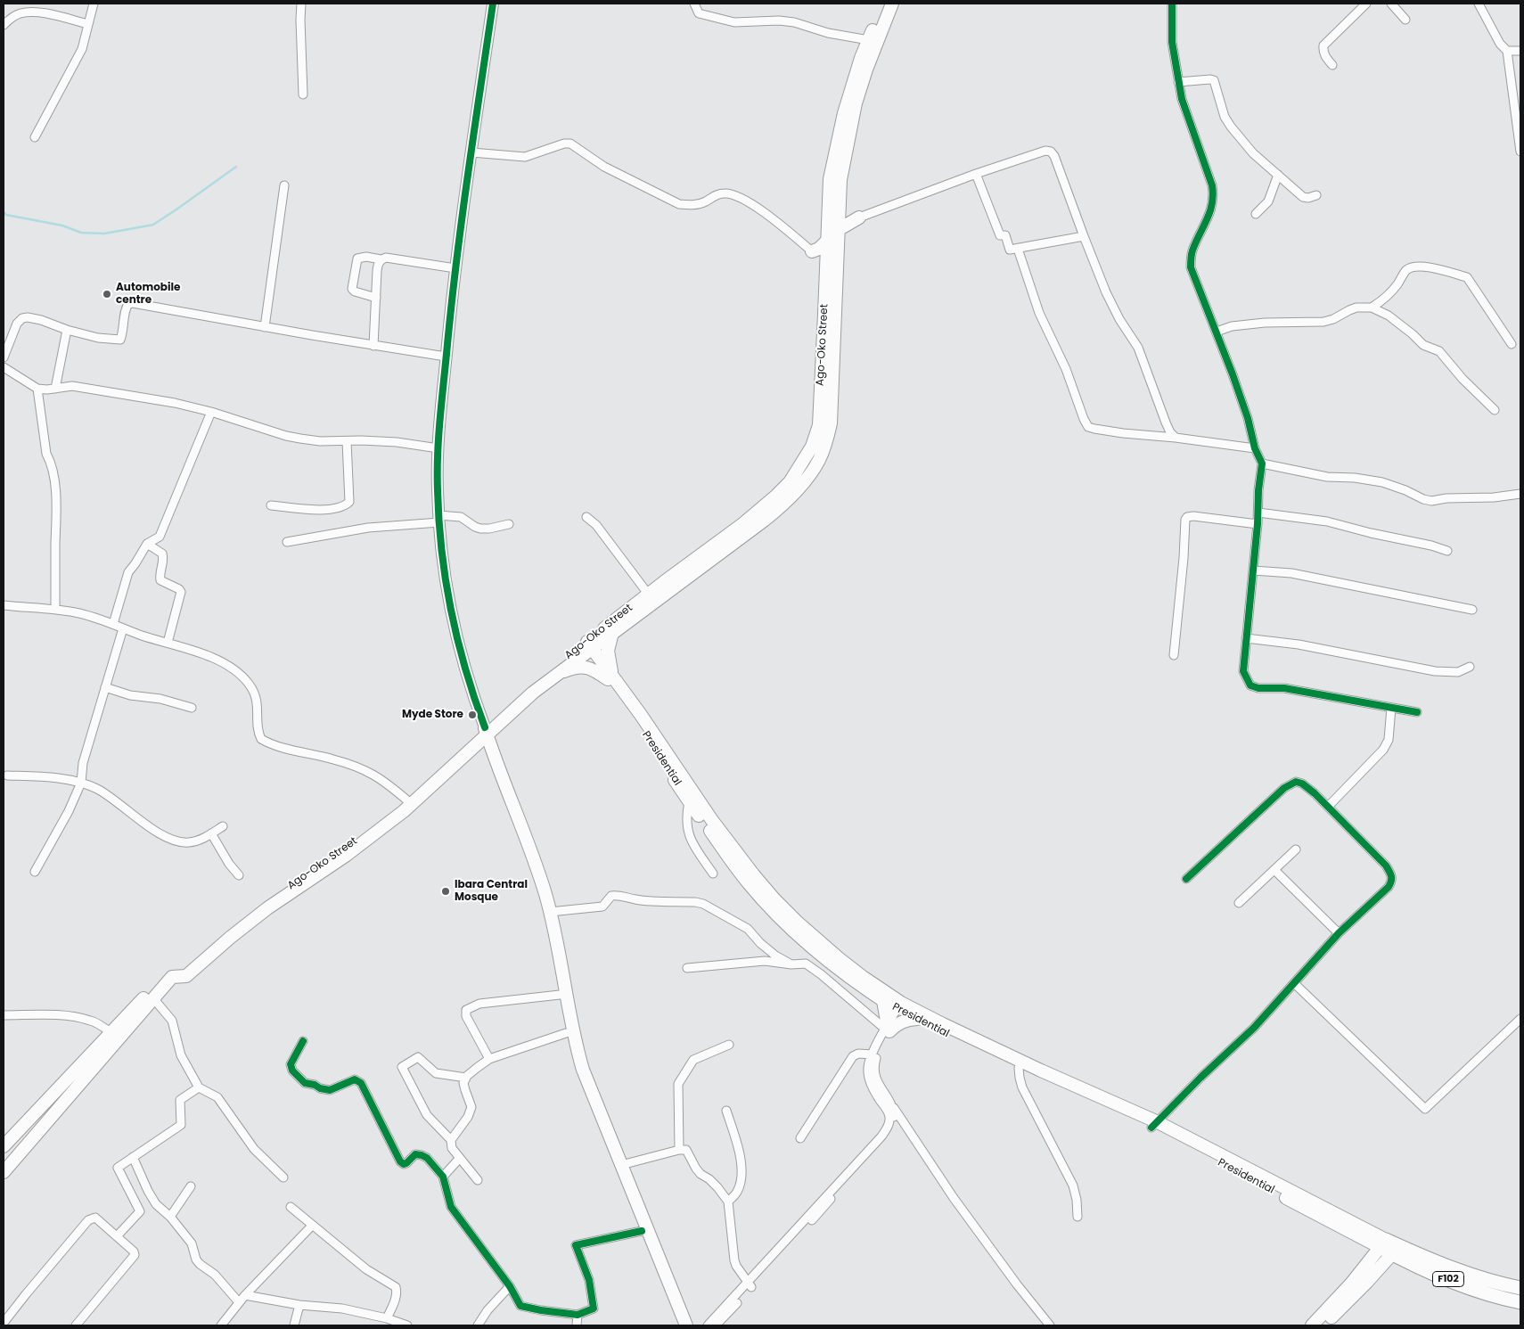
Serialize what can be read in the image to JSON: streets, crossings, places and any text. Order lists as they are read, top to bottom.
{
  "streets": {
    "highway": ["F102"],
    "main road": ["Ago-Oko Street", "Presidential"]
  },
  "crossings": [
    ["Ago-Oko Street", "Presidential"]
  ],
  "places": ["Automobile centre", "Myde Store", "Ibara Central Mosque"]
}
